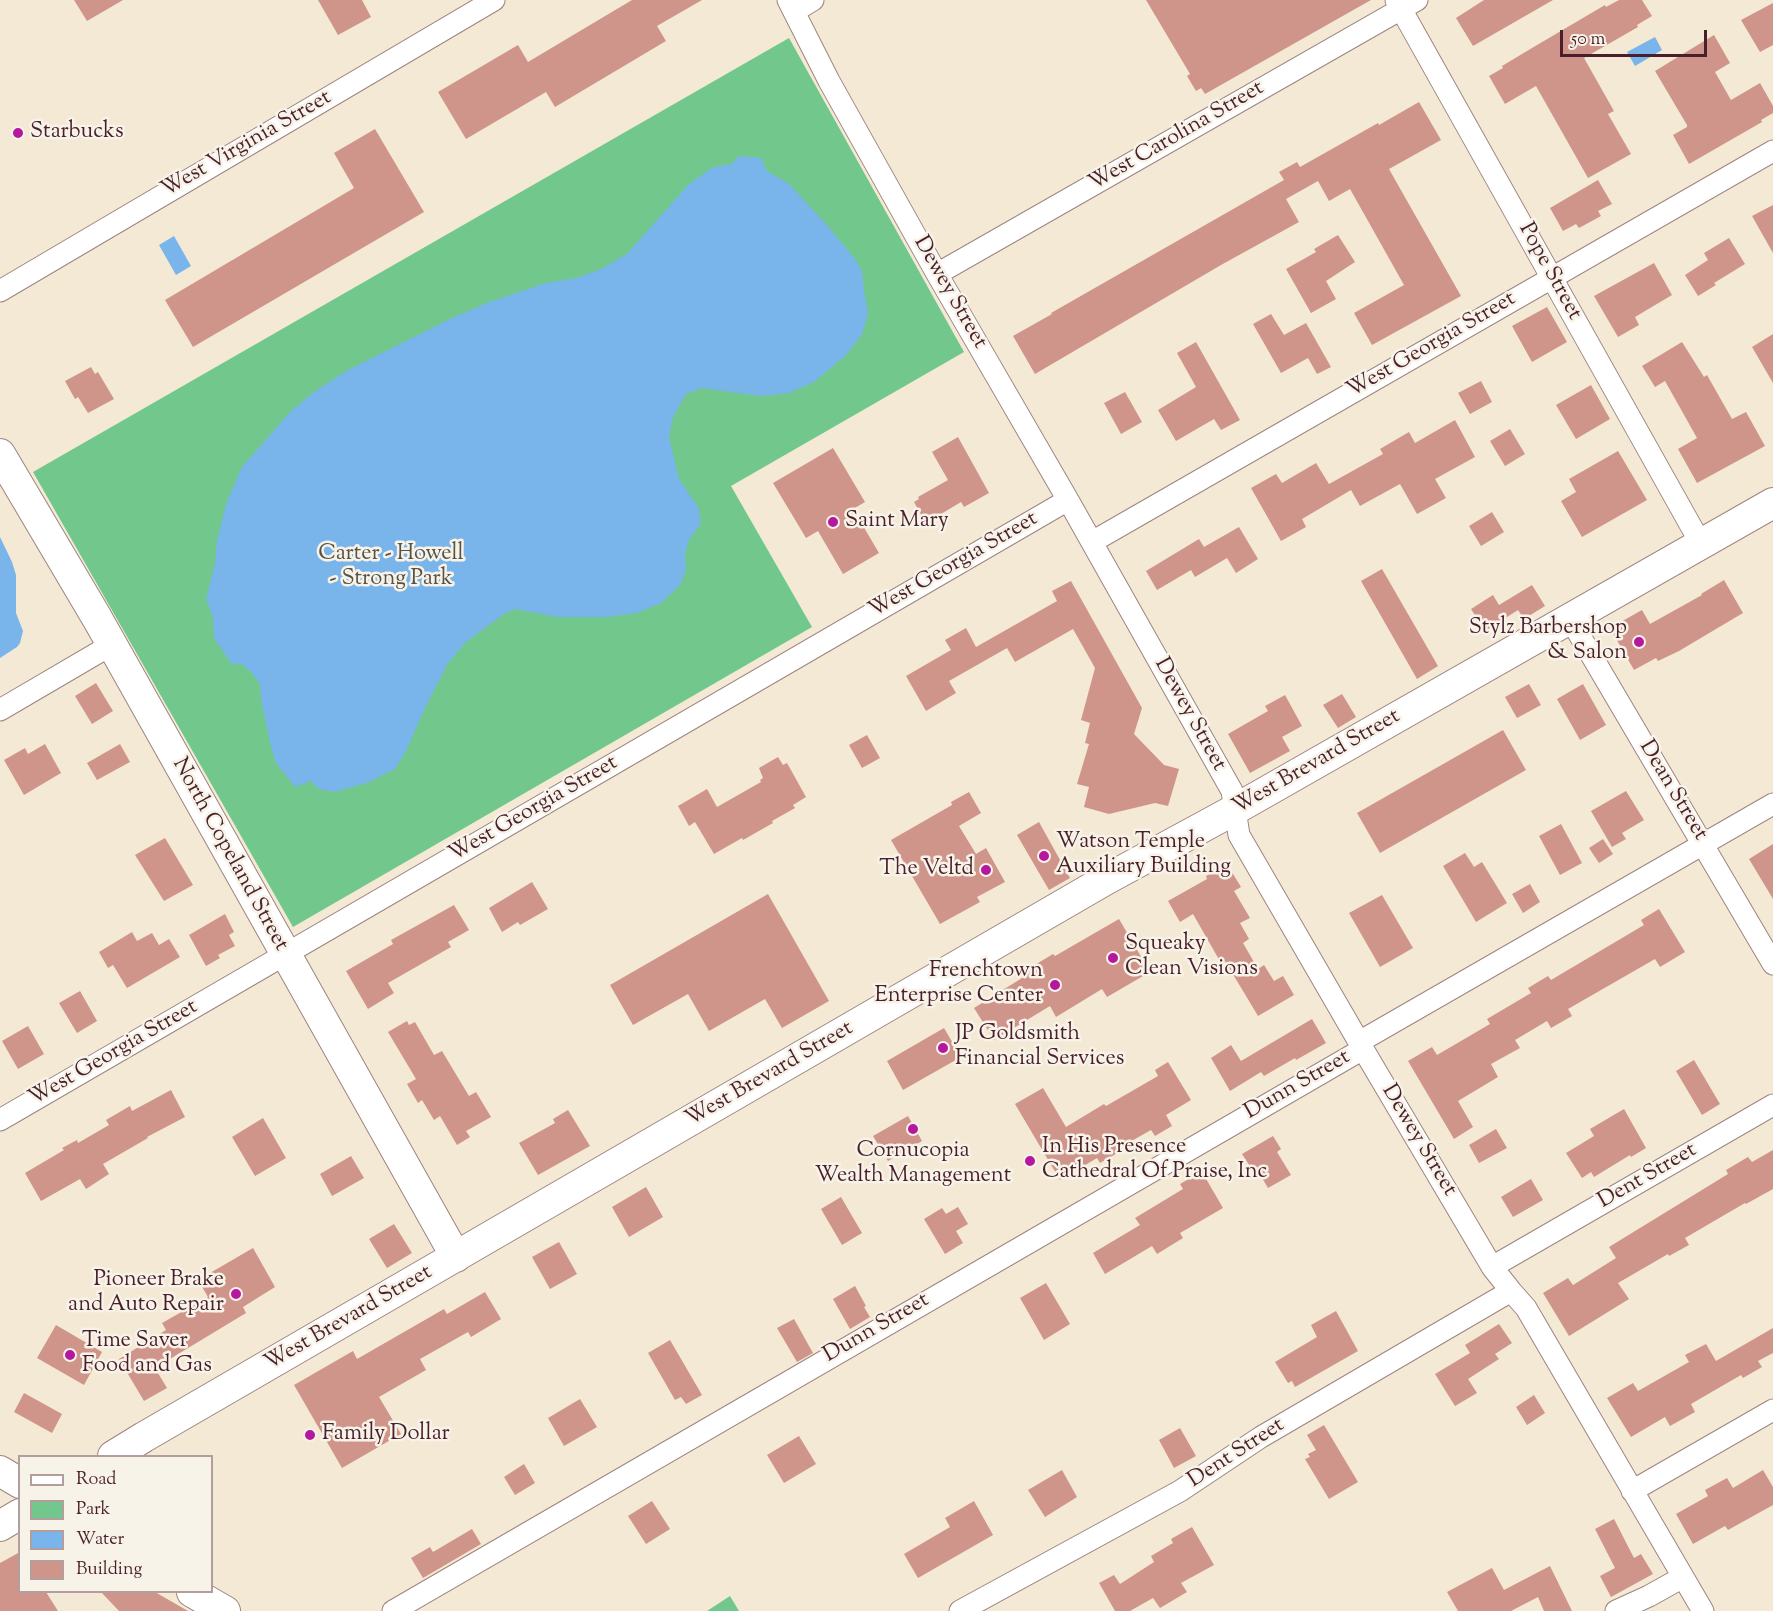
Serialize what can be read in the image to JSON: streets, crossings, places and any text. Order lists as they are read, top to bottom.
{
  "streets": {
    "street": [
      "West Carolina Street",
      "West Virginia Street",
      "Pope Street",
      "Dewey Street",
      "West Georgia Street",
      "West Brevard Street",
      "Dean Street",
      "North Copeland Street",
      "Dunn Street",
      "Dent Street"
    ]
  },
  "crossings": [
    ["West Carolina Street", "Pope Street"],
    ["West Carolina Street", "Dewey Street"],
    ["Pope Street", "West Georgia Street"],
    ["Pope Street", "West Brevard Street"],
    ["Dewey Street", "West Georgia Street"],
    ["Dewey Street", "West Brevard Street"],
    ["Dewey Street", "Dunn Street"],
    ["Dewey Street", "Dent Street"],
    ["West Georgia Street", "North Copeland Street"],
    ["West Brevard Street", "Dean Street"],
    ["West Brevard Street", "North Copeland Street"],
    ["Dean Street", "Dunn Street"]
  ],
  "parks": ["Carter - Howell - Strong Park"],
  "places": [
    "Starbucks",
    "Saint Mary",
    "Stylz Barbershop & Salon",
    "Watson Temple Auxiliary Building",
    "The Veltd",
    "Squeaky Clean Visions",
    "Frenchtown Enterprise Center",
    "JP Goldsmith Financial Services",
    "Cornucopia Wealth Management",
    "In His Presence Cathedral Of Praise, Inc",
    "Pioneer Brake and Auto Repair",
    "Time Saver Food and Gas",
    "Family Dollar"
  ],
  "legend": [
    "Road",
    "Park",
    "Water",
    "Building"
  ],
  "scale_bar": "50 m"
}
